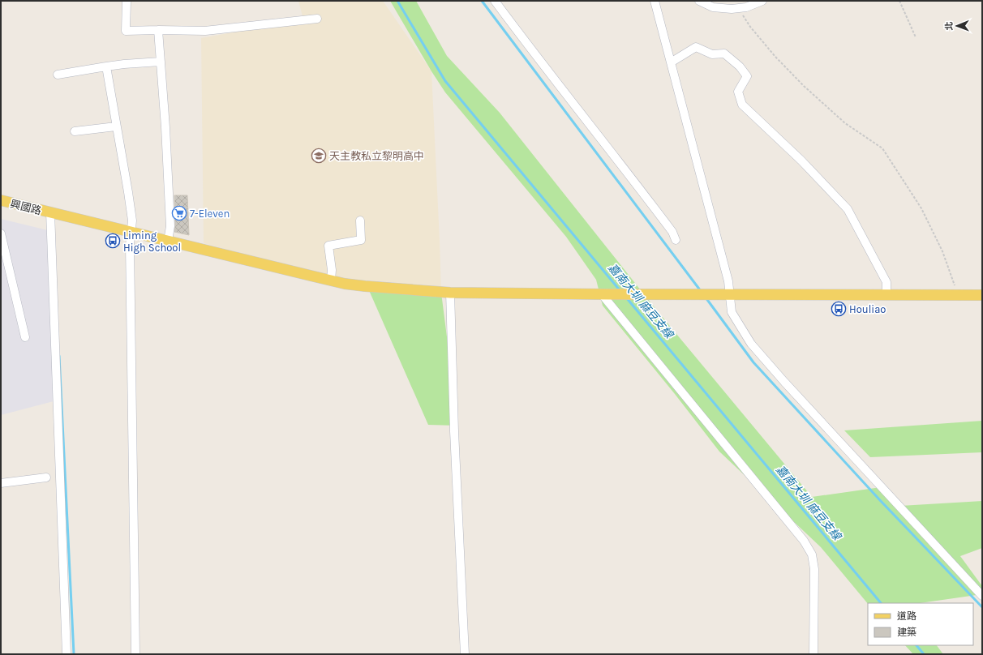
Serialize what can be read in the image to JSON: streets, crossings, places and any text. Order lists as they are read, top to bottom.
{
  "streets": {
    "main road": ["興國路"]
  },
  "water": ["嘉南大圳 麻豆支線"],
  "places": {
    "school or university": ["天主教私立黎明高中"],
    "supermarket": ["7-Eleven"],
    "bus stop": ["Liming High School", "Houliao"]
  },
  "legend": ["道路", "建築"],
  "north": "left"
}
